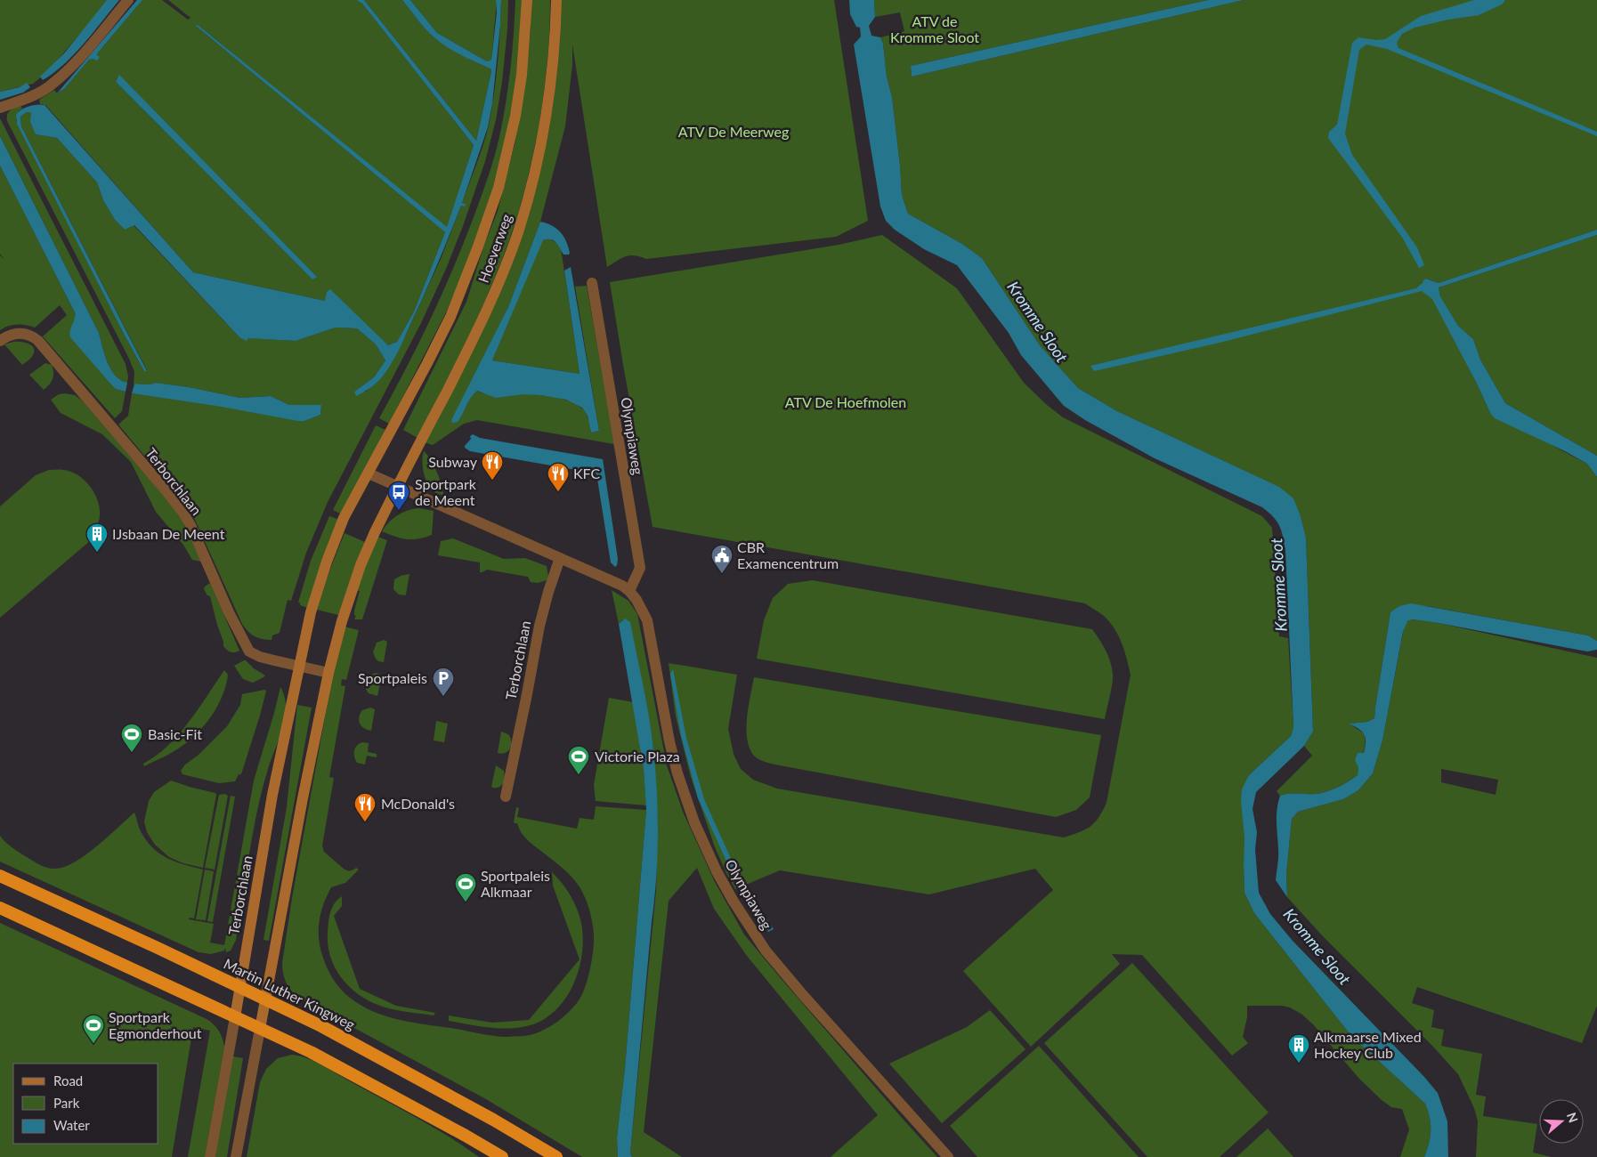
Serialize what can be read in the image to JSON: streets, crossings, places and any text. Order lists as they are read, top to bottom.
{
  "streets": {
    "highway": ["Martin Luther Kingweg"],
    "main road": ["Hoeverweg", "Terborchlaan"],
    "street": ["Olympiaweg"]
  },
  "crossings": [
    ["Hoeverweg", "Olympiaweg"],
    ["Hoeverweg", "Terborchlaan"],
    ["Olympiaweg", "Terborchlaan"],
    ["Terborchlaan", "Martin Luther Kingweg"]
  ],
  "water": ["Kromme Sloot"],
  "parks": ["ATV de Kromme Sloot", "ATV De Meerweg", "ATV De Hoefmolen"],
  "places": {
    "restaurant": ["Subway", "KFC", "McDonald's"],
    "bus stop": ["Sportpark de Meent"],
    "building": ["IJsbaan De Meent", "Alkmaarse Mixed Hockey Club"],
    "public building": ["CBR Examencentrum"],
    "parking": ["Sportpaleis"],
    "sports": [
      "Basic-Fit",
      "Victorie Plaza",
      "Sportpaleis Alkmaar",
      "Sportpark Egmonderhout"
    ]
  },
  "legend": ["Road", "Park", "Water"],
  "north": "right"
}
